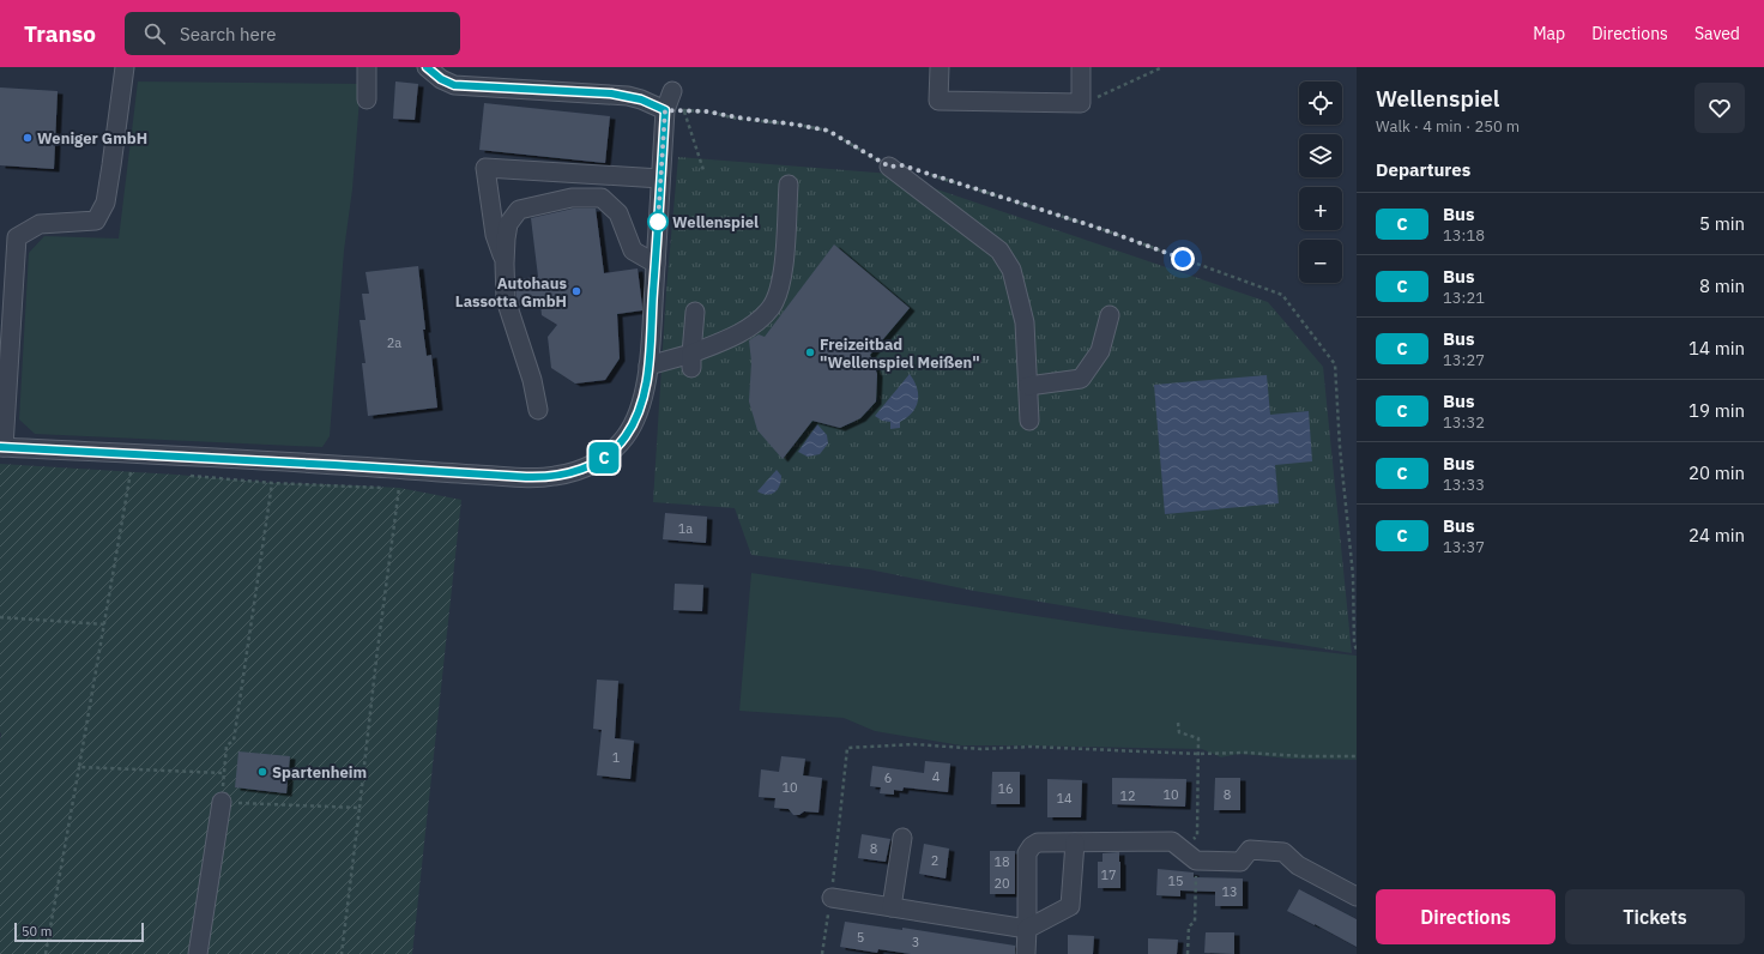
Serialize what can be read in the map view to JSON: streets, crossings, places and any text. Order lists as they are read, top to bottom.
{
  "places": [
    "Weniger GmbH",
    "Wellenspiel",
    "Autohaus Lassotta GmbH",
    "Freizeitbad \"Wellenspiel Meißen\"",
    "Spartenheim"
  ],
  "lines": ["bus line C"],
  "house_numbers": [
    "2a",
    "1a",
    "1",
    "4",
    "6",
    "10",
    "16",
    "10",
    "8",
    "12",
    "14",
    "8",
    "2",
    "18",
    "17",
    "15",
    "20",
    "13",
    "5",
    "3"
  ],
  "scale_bar": "50 m",
  "page": {
    "header": "Transo",
    "search": "Search here",
    "nav": ["Map", "Directions", "Saved"],
    "on_map": "C",
    "heading": [
      ["Wellenspiel", "Walk · 4 min · 250 m"],
      "Departures"
    ],
    "map_buttons": ["+", "−"],
    "list": [
      {
        "mark": "C",
        "name": "Bus",
        "note": "13:18",
        "value": "5 min"
      },
      {
        "mark": "C",
        "name": "Bus",
        "note": "13:21",
        "value": "8 min"
      },
      {
        "mark": "C",
        "name": "Bus",
        "note": "13:27",
        "value": "14 min"
      },
      {
        "mark": "C",
        "name": "Bus",
        "note": "13:32",
        "value": "19 min"
      },
      {
        "mark": "C",
        "name": "Bus",
        "note": "13:33",
        "value": "20 min"
      },
      {
        "mark": "C",
        "name": "Bus",
        "note": "13:37",
        "value": "24 min"
      }
    ],
    "buttons": ["Directions", "Tickets"],
    "scale": "50 m"
  }
}
